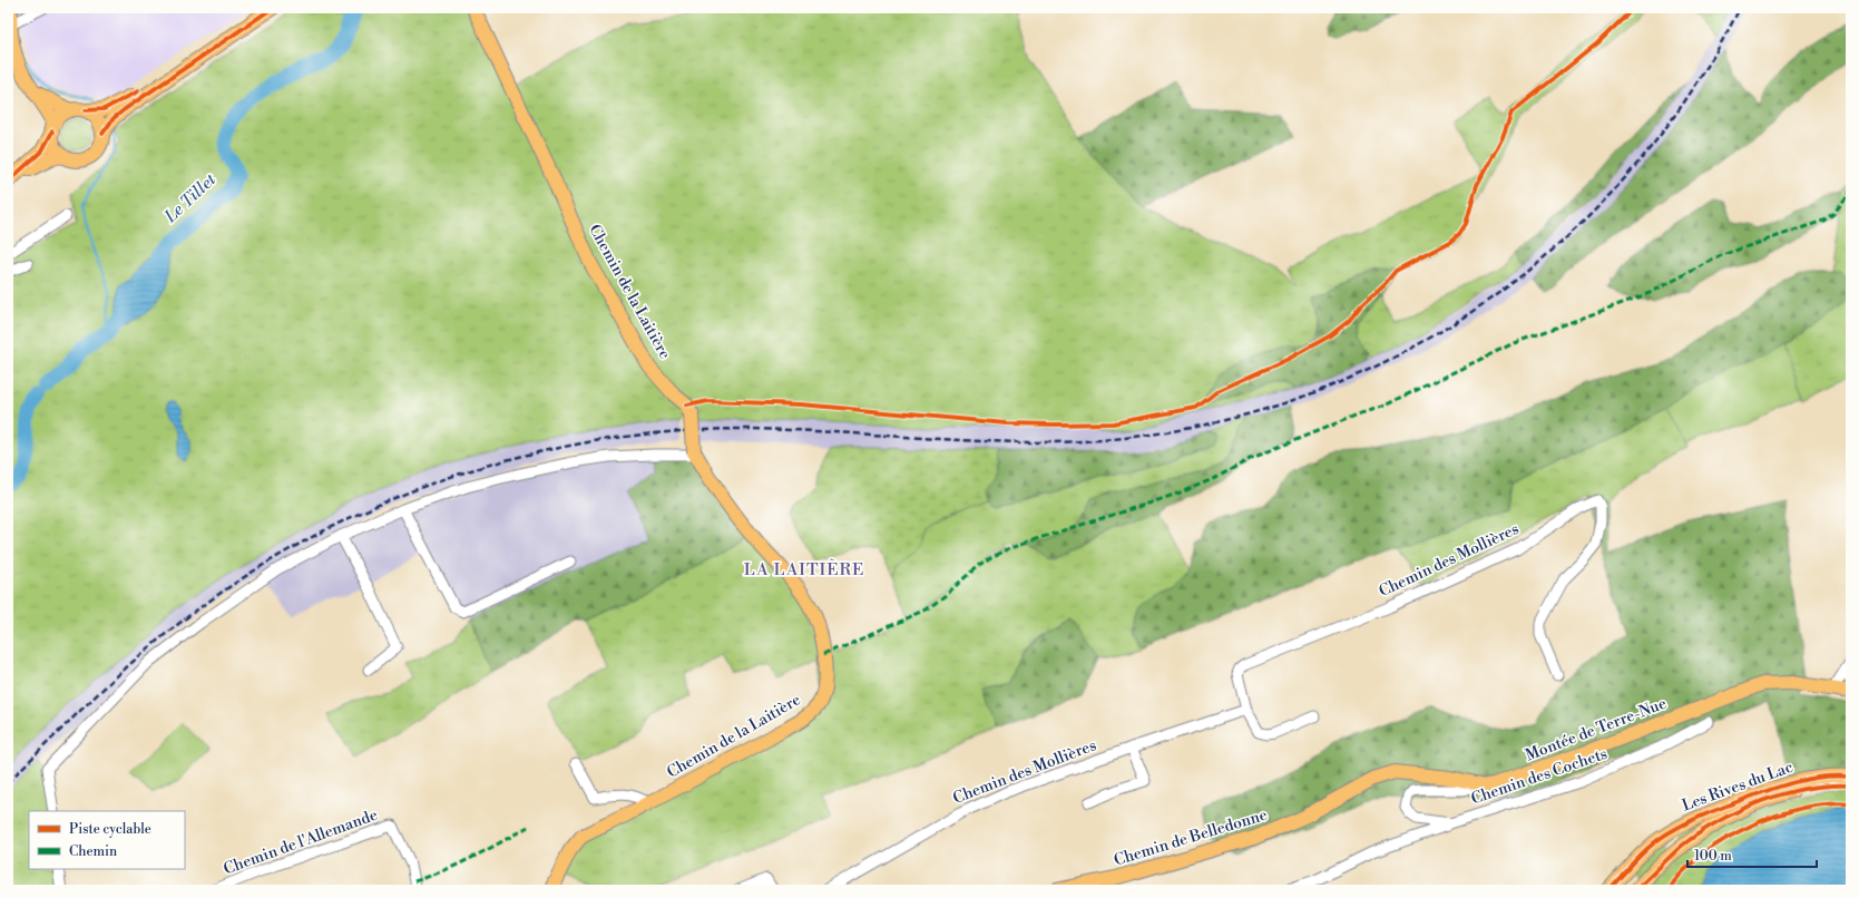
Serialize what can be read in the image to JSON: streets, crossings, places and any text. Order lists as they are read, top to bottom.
{
  "streets": {
    "main road": [
      "Chemin de la Laitière",
      "Montée de Terre-Nue",
      "Les Rives du Lac",
      "Chemin de Belledonne"
    ],
    "street": ["Chemin des Mollières", "Chemin des Cochets", "Chemin de l'Allemande"]
  },
  "crossings": [
    ["Montée de Terre-Nue", "Chemin des Cochets"],
    ["Montée de Terre-Nue", "Chemin de Belledonne"],
    ["Chemin des Cochets", "Chemin de Belledonne"]
  ],
  "districts": ["LA LAITIÈRE"],
  "water": ["Le Tillet"],
  "legend": ["Piste cyclable", "Chemin"],
  "scale_bar": "100 m"
}
